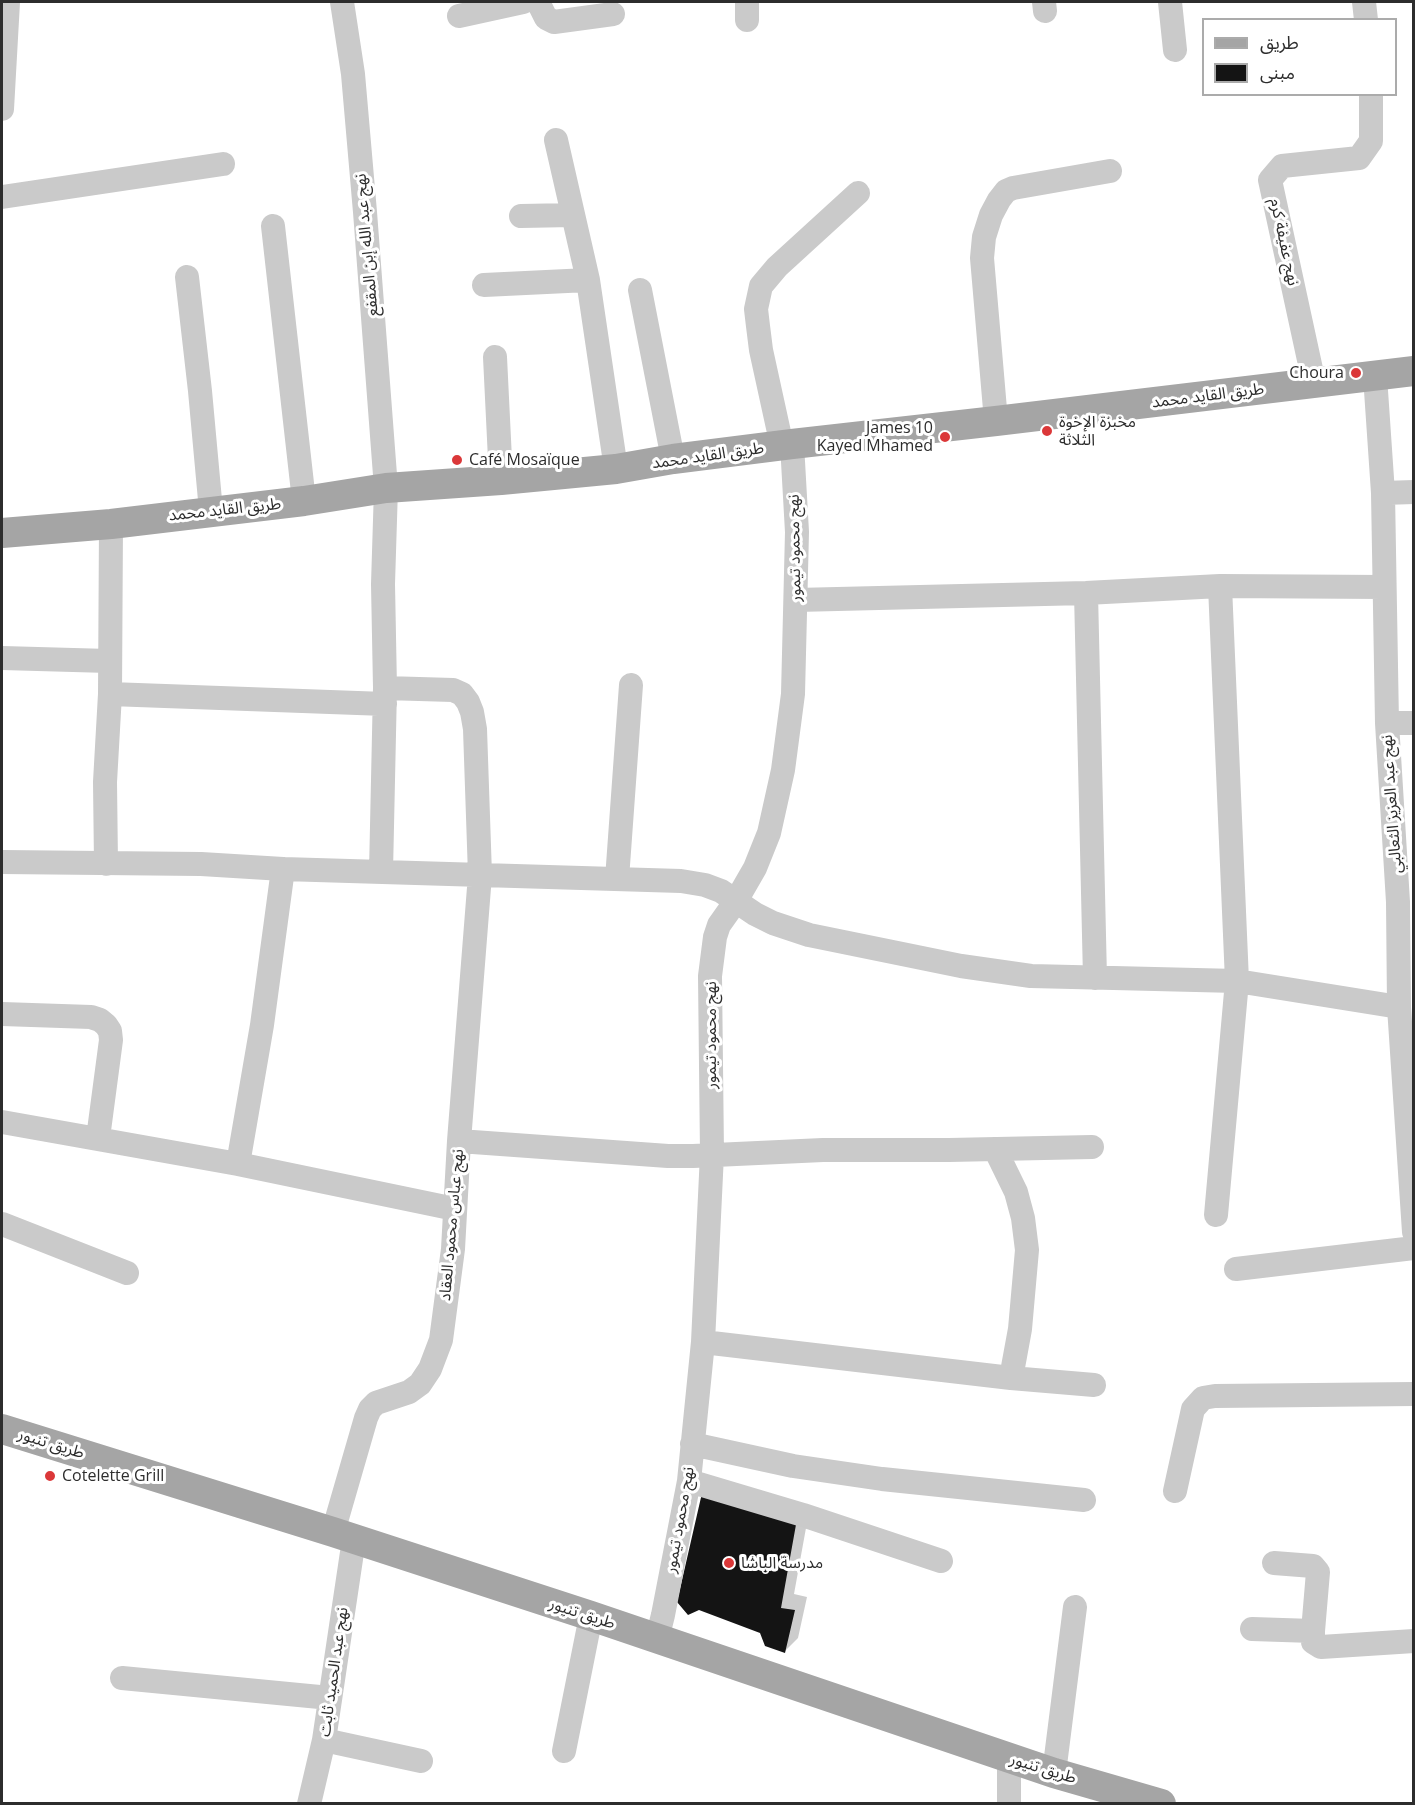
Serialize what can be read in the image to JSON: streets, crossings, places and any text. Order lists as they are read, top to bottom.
{
  "streets": {
    "main road": ["طريق القايد محمد", "طريق تنيور"],
    "street": [
      "نهج عفيفة كرم",
      "نهج عبد الله إبن المقفع",
      "نهج محمود تيمور",
      "نهج عبد العزيز الثعالبي",
      "نهج عباس محمود العقاد",
      "نهج عبد الحميد ثابت"
    ]
  },
  "crossings": [
    ["نهج عفيفة كرم", "طريق القايد محمد"],
    ["نهج عبد الله إبن المقفع", "طريق القايد محمد"],
    ["نهج عبد الله إبن المقفع", "نهج عباس محمود العقاد"],
    ["طريق القايد محمد", "نهج محمود تيمور"],
    ["طريق القايد محمد", "نهج عبد العزيز الثعالبي"],
    ["نهج محمود تيمور", "طريق تنيور"],
    ["نهج عباس محمود العقاد", "طريق تنيور"],
    ["نهج عباس محمود العقاد", "نهج عبد الحميد ثابت"],
    ["طريق تنيور", "نهج عبد الحميد ثابت"]
  ],
  "places": [
    "Choura",
    "مخبزة الإخوة الثلاثة",
    "James 10 Kayed Mhamed",
    "Café Mosaïque",
    "Cotelette Grill",
    "مدرسة الباشا"
  ],
  "legend": ["طريق", "مبنى"]
}
